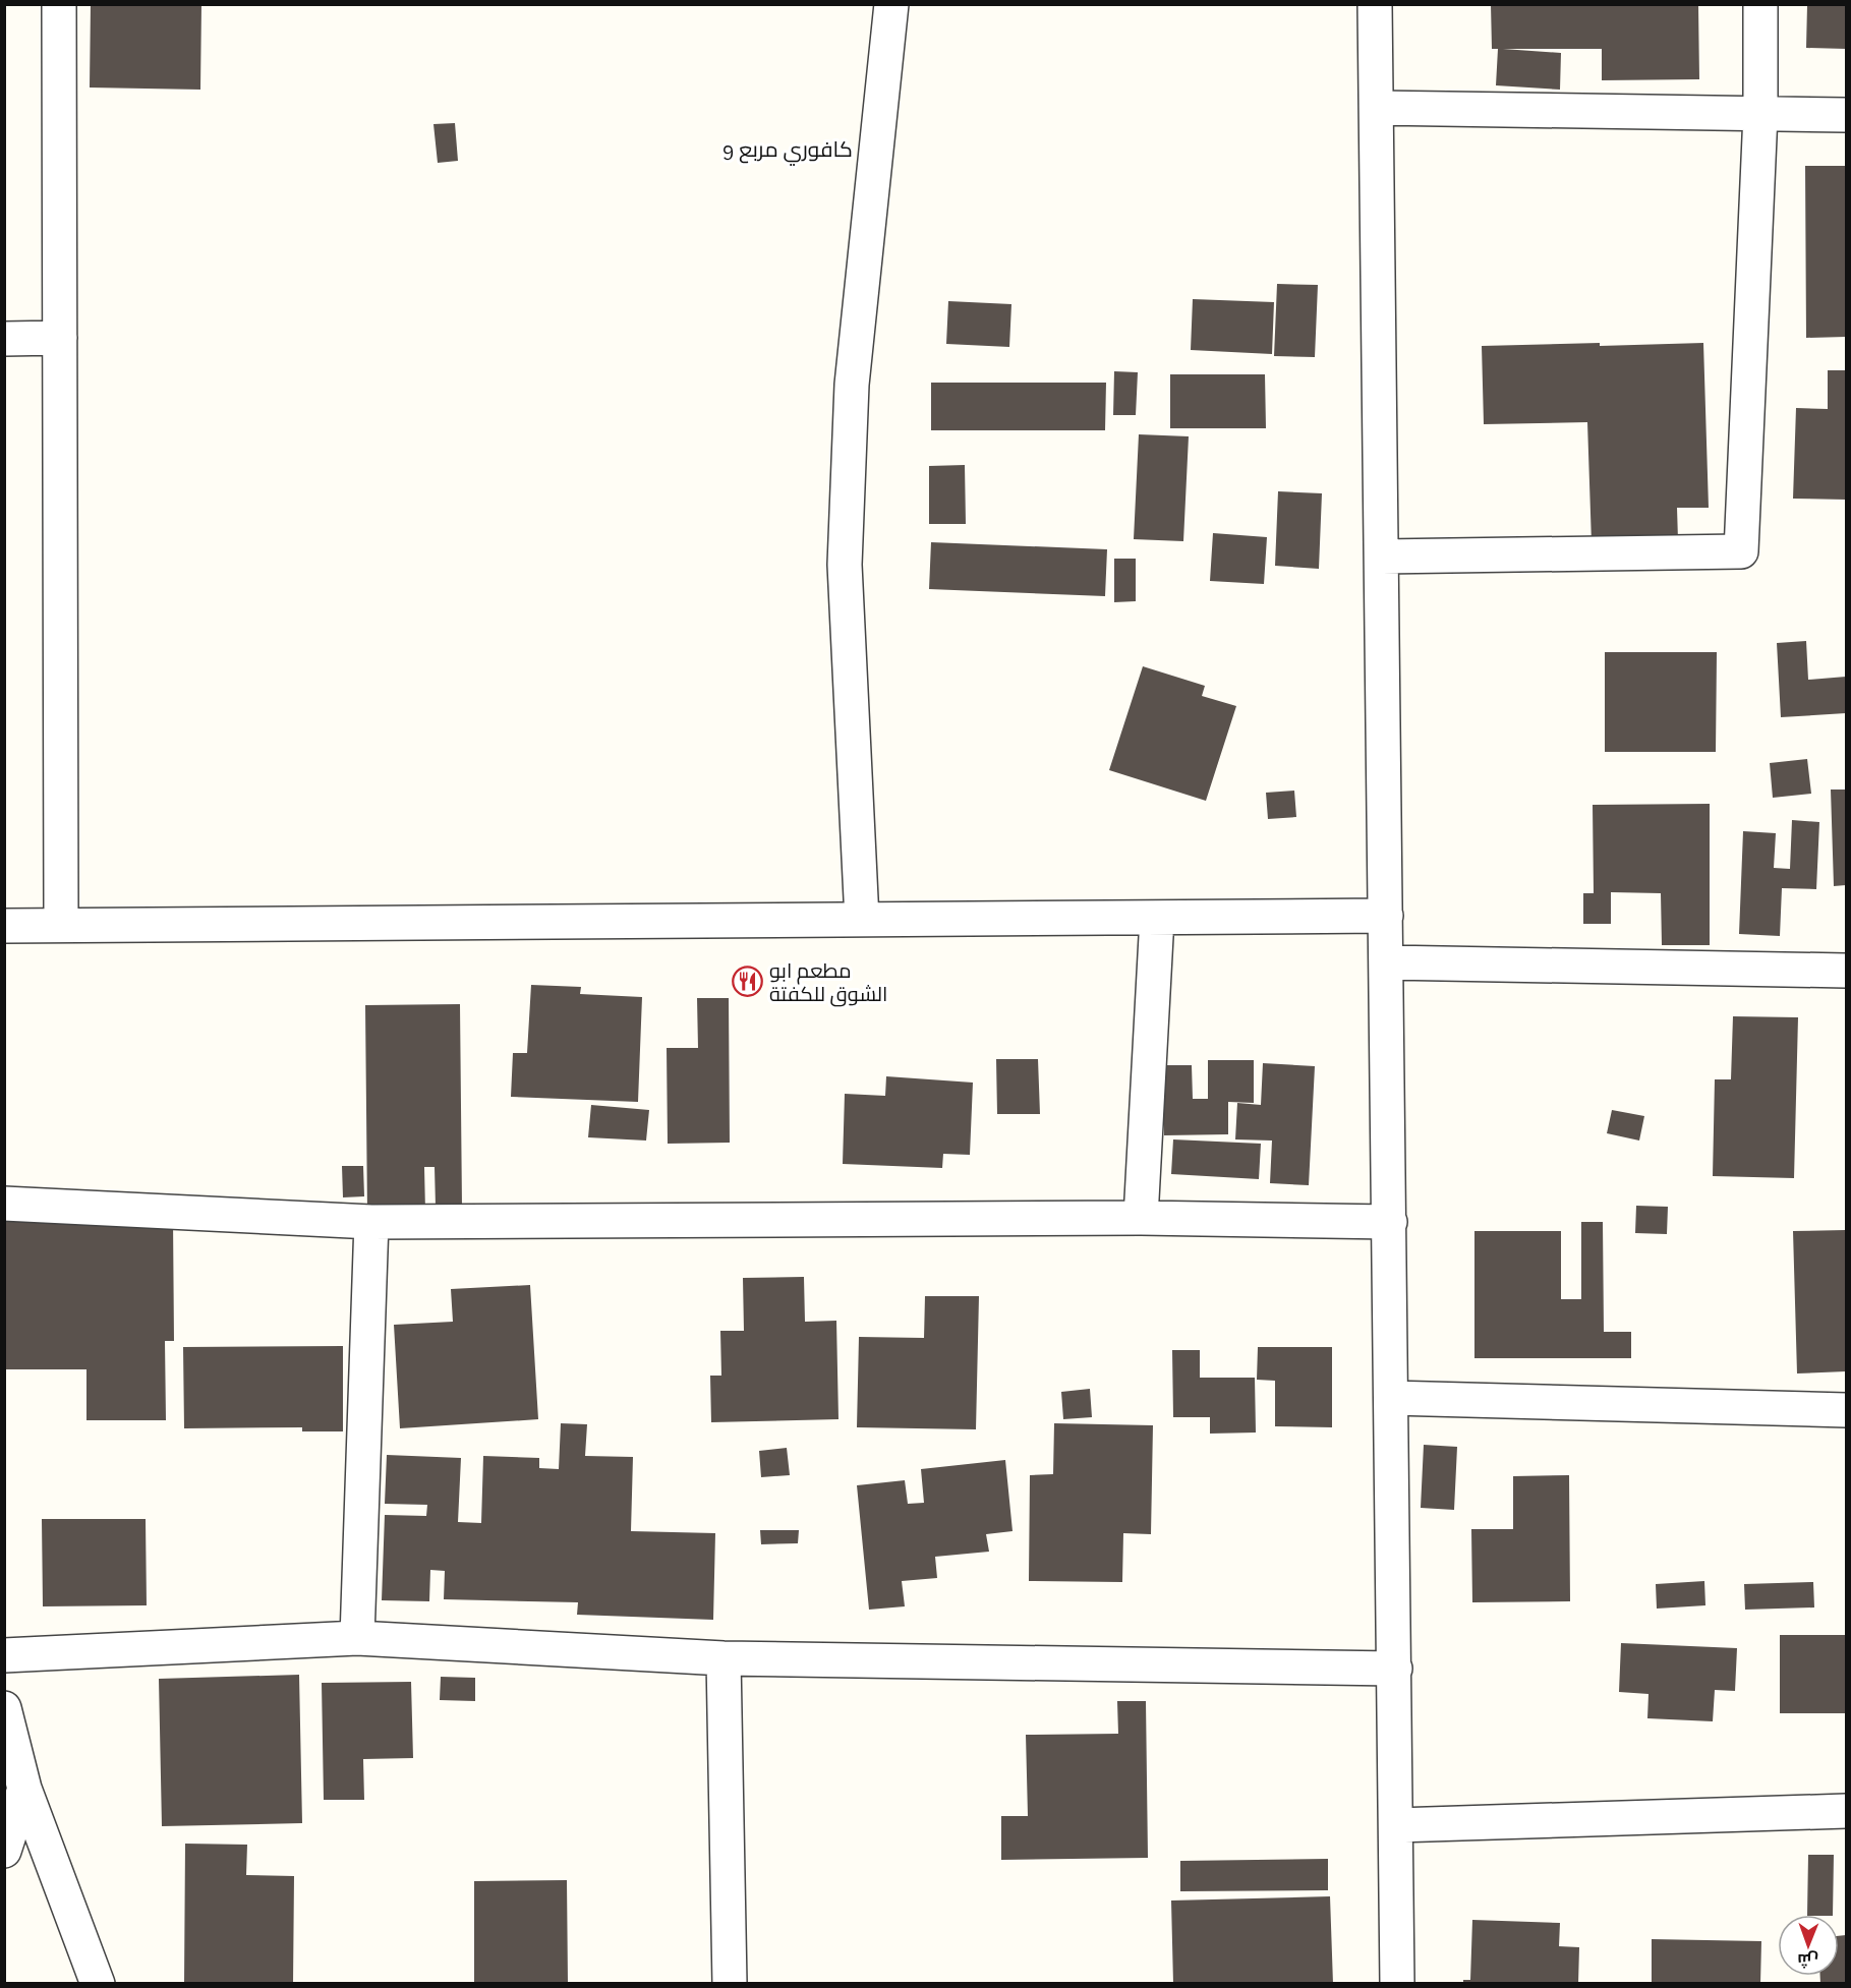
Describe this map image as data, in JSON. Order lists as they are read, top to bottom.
{
  "districts": ["كافوري مربع 9"],
  "places": {
    "restaurant": ["مطعم ابو الشوق للكفتة"]
  },
  "north": "bottom"
}
